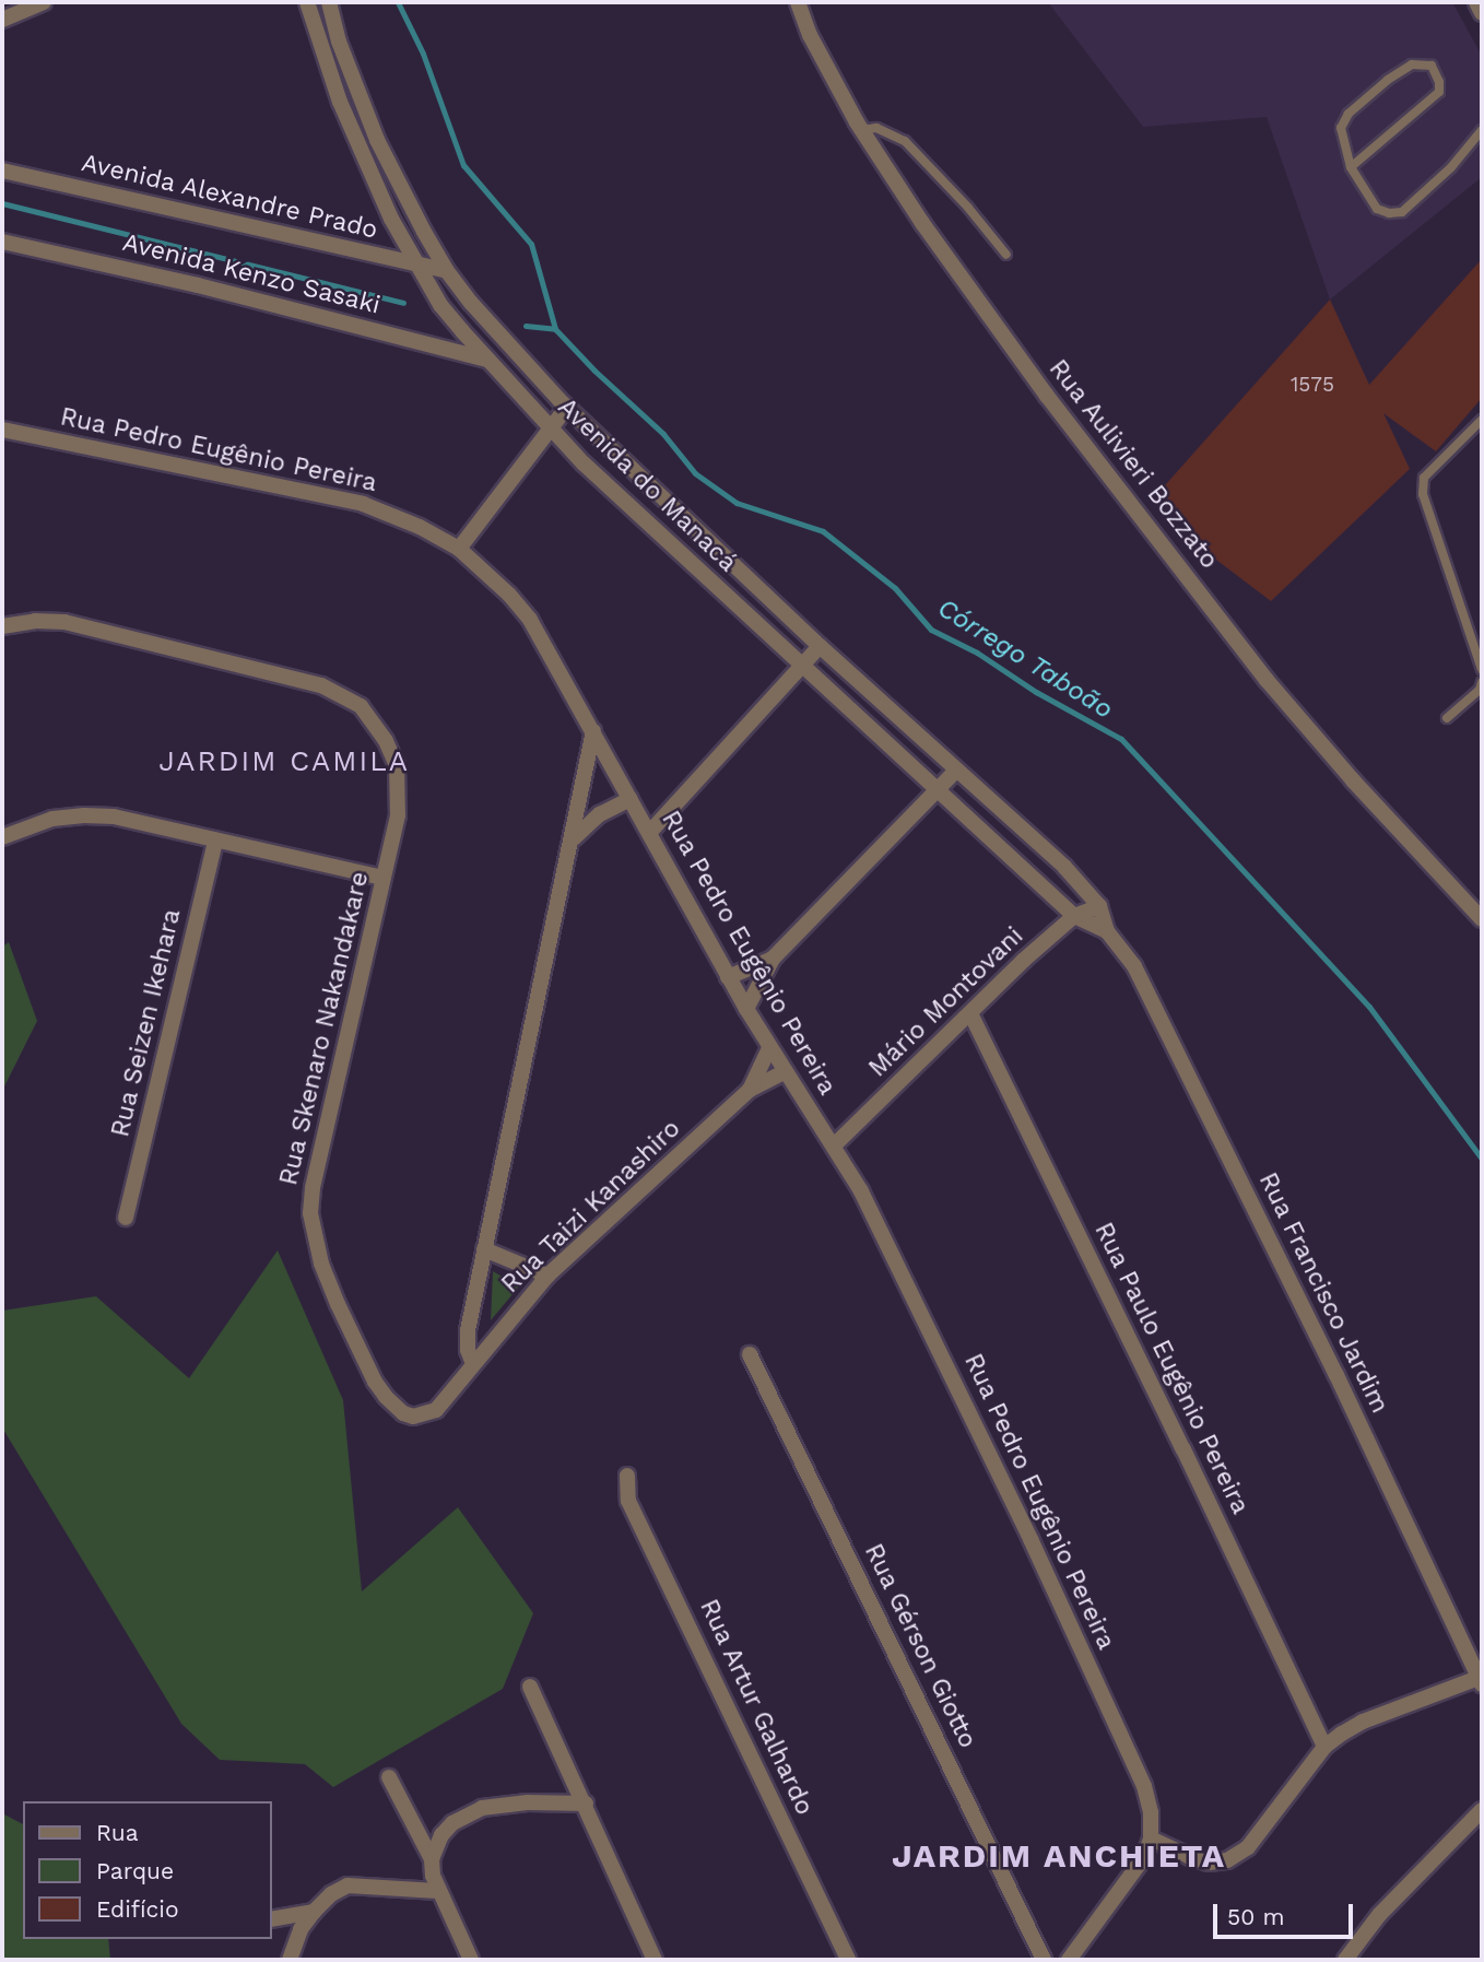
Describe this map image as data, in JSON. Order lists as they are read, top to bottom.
{
  "streets": {
    "street": [
      "Avenida Alexandre Prado",
      "Avenida Kenzo Sasaki",
      "Rua Pedro Eugênio Pereira",
      "Rua Aulivieri Bozzato",
      "Avenida do Manacá",
      "Mário Montovani",
      "Rua Seizen Ikehara",
      "Rua Skenaro Nakandakare",
      "Rua Taizi Kanashiro",
      "Rua Francisco Jardim",
      "Rua Paulo Eugênio Pereira",
      "Rua Gérson Giotto",
      "Rua Artur Galhardo"
    ]
  },
  "crossings": [
    ["Avenida Alexandre Prado", "Avenida do Manacá"],
    ["Avenida Kenzo Sasaki", "Avenida do Manacá"],
    ["Rua Pedro Eugênio Pereira", "Mário Montovani"],
    ["Rua Pedro Eugênio Pereira", "Rua Taizi Kanashiro"],
    ["Avenida do Manacá", "Mário Montovani"],
    ["Avenida do Manacá", "Rua Francisco Jardim"],
    ["Mário Montovani", "Rua Francisco Jardim"],
    ["Mário Montovani", "Rua Paulo Eugênio Pereira"],
    ["Rua Skenaro Nakandakare", "Rua Taizi Kanashiro"]
  ],
  "districts": ["JARDIM CAMILA", "JARDIM ANCHIETA"],
  "water": ["Córrego Taboão"],
  "house_numbers": ["1575"],
  "legend": ["Rua", "Parque", "Edifício"],
  "scale_bar": "50 m"
}
